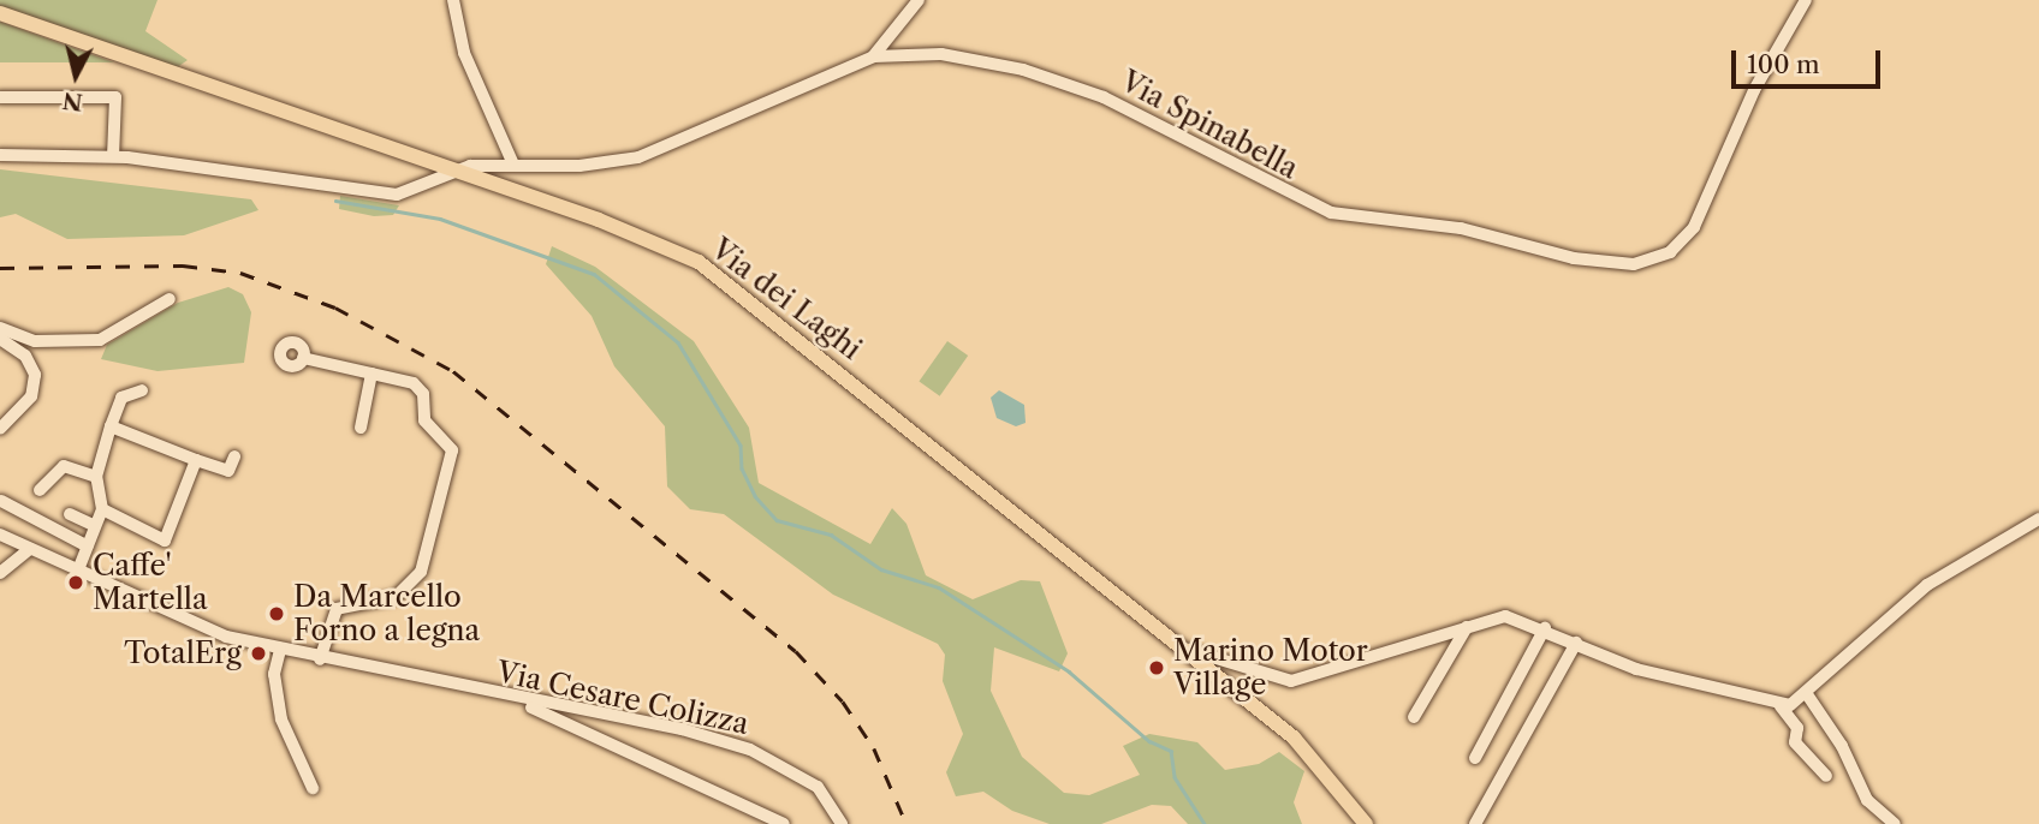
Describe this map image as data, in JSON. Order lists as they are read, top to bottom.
{
  "streets": {
    "main road": ["Via dei Laghi"],
    "street": ["Via Spinabella", "Via Cesare Colizza"]
  },
  "crossings": [
    ["Via Spinabella", "Via dei Laghi"]
  ],
  "places": [
    "Caffe' Martella",
    "Da Marcello Forno a legna",
    "TotalErg",
    "Marino Motor Village"
  ],
  "scale_bar": "100 m",
  "north": "bottom"
}
